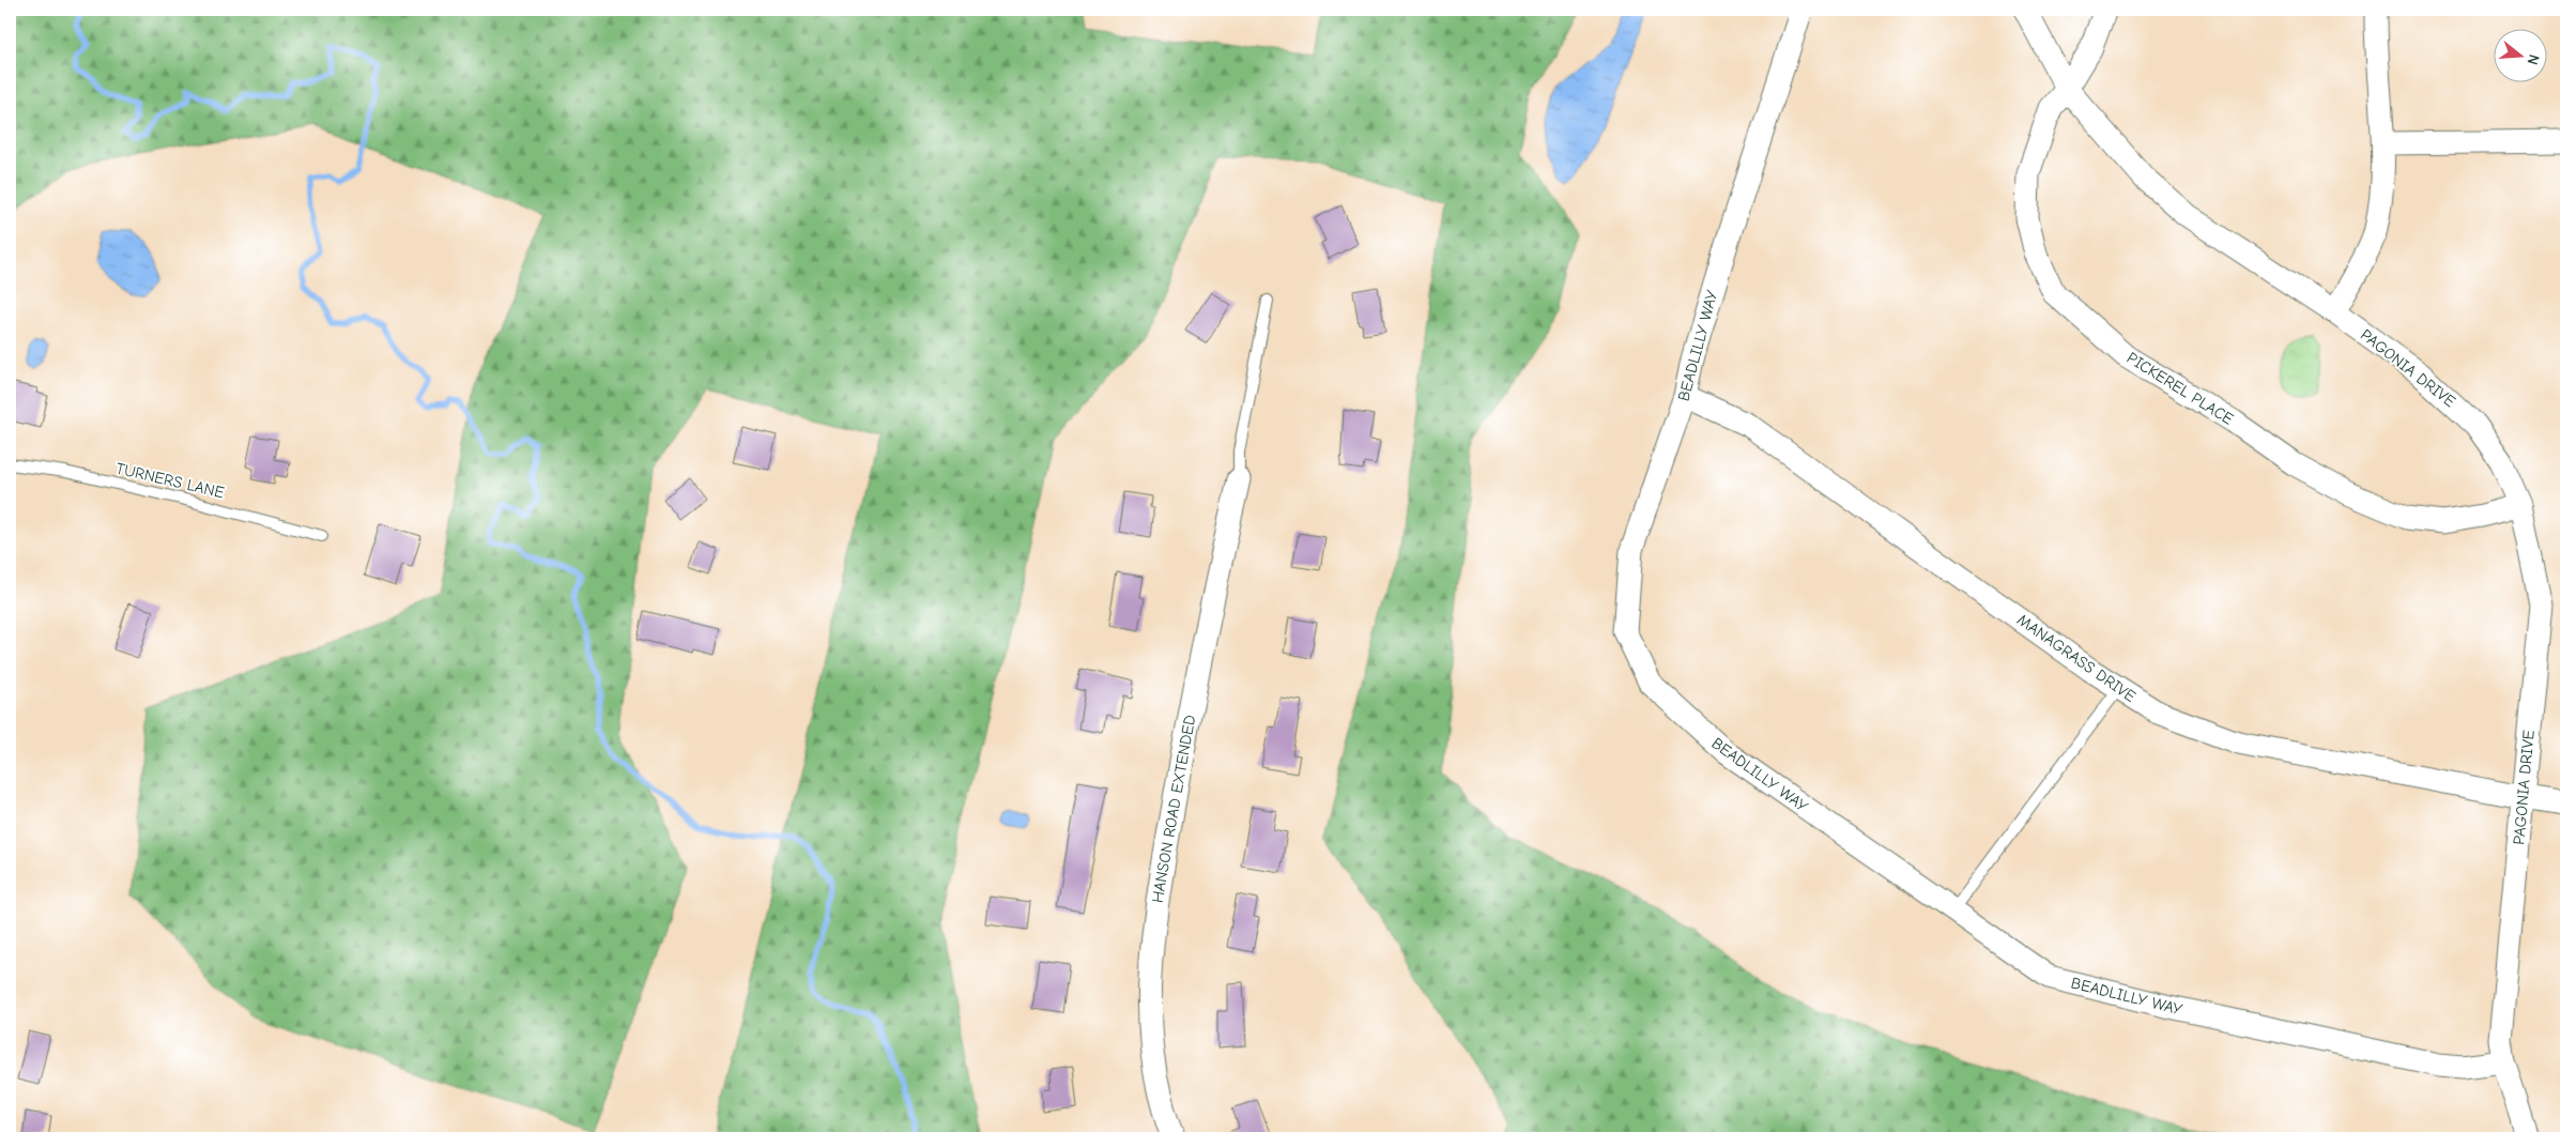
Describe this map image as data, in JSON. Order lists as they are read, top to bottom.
{
  "streets": {
    "street": [
      "BEADLILLY WAY",
      "PAGONIA DRIVE",
      "PICKEREL PLACE",
      "MANAGRASS DRIVE",
      "HANSON ROAD EXTENDED"
    ],
    "lane": ["TURNERS LANE"]
  },
  "crossings": [
    ["BEADLILLY WAY", "PAGONIA DRIVE"],
    ["BEADLILLY WAY", "MANAGRASS DRIVE"],
    ["PAGONIA DRIVE", "PICKEREL PLACE"],
    ["PAGONIA DRIVE", "MANAGRASS DRIVE"]
  ],
  "north": "right"
}
